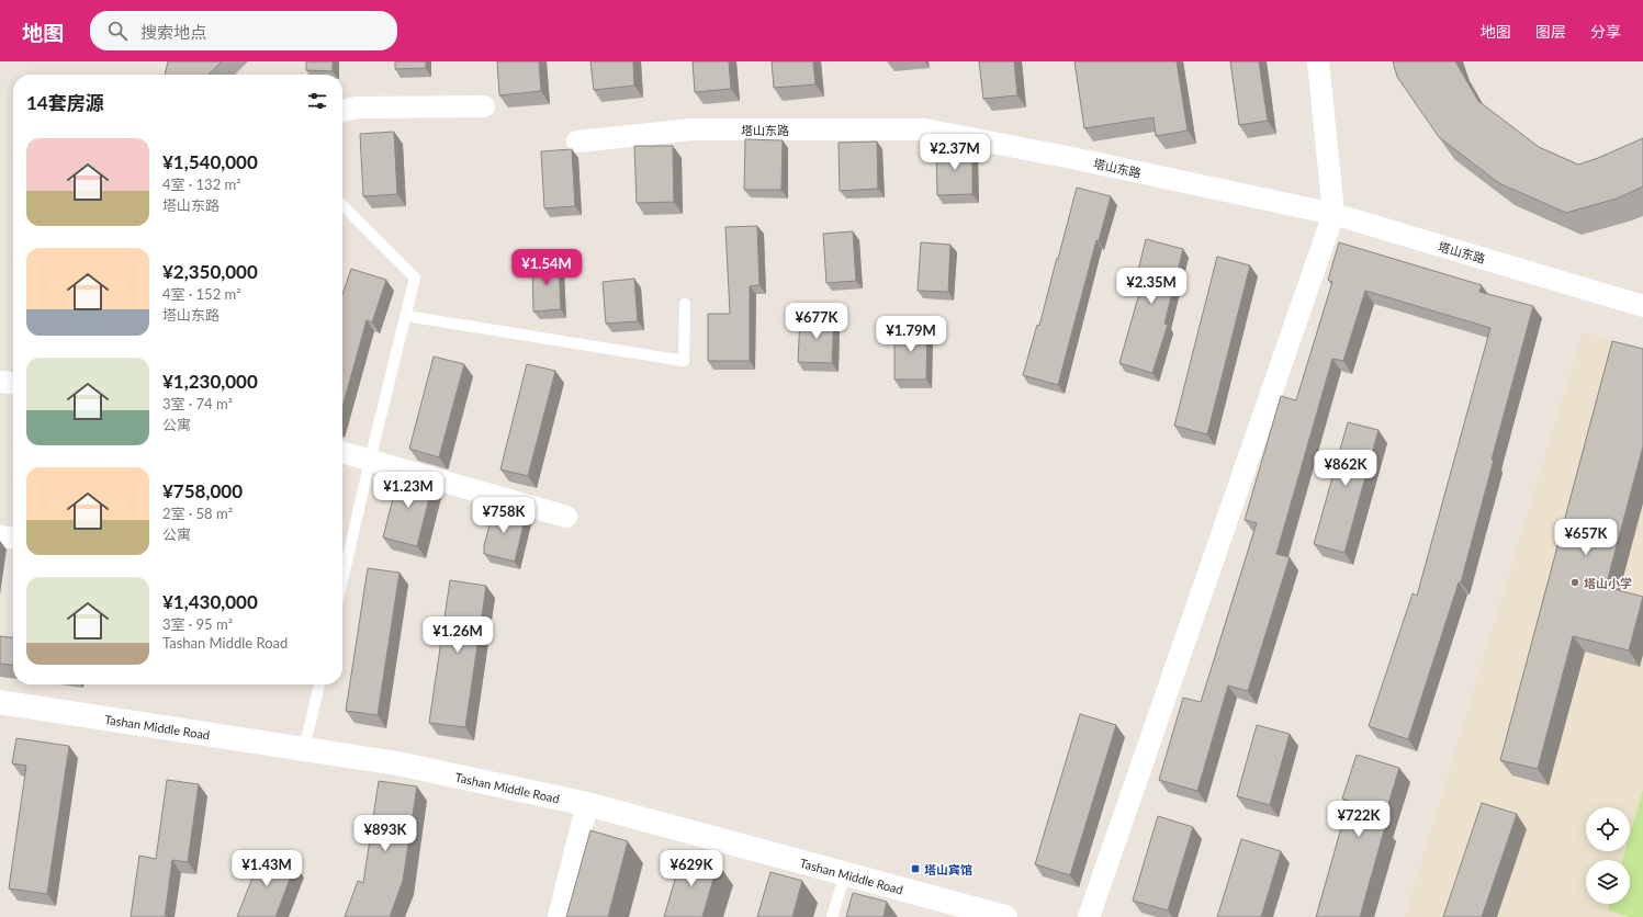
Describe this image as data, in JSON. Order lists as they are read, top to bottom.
{
  "streets": {
    "street": ["塔山东路", "Tashan Middle Road"]
  },
  "places": {
    "other": ["塔山小学"],
    "transit": ["塔山宾馆"]
  },
  "page": {
    "header": "地图",
    "search": "搜索地点",
    "nav": ["地图", "图层", "分享"],
    "heading": "14套房源",
    "list": [
      {
        "name": "¥1,540,000",
        "note": "4室 · 132 m² · 塔山东路"
      },
      {
        "name": "¥2,350,000",
        "note": "4室 · 152 m² · 塔山东路"
      },
      {
        "name": "¥1,230,000",
        "note": "3室 · 74 m² · 公寓"
      },
      {
        "name": "¥758,000",
        "note": "2室 · 58 m² · 公寓"
      },
      {
        "name": "¥1,430,000",
        "note": "3室 · 95 m² · Tashan Middle Road"
      }
    ],
    "price": [
      "¥2.37M",
      "¥1.54M",
      "¥2.35M",
      "¥677K",
      "¥1.79M",
      "¥862K",
      "¥1.23M",
      "¥758K",
      "¥657K",
      "¥1.26M",
      "¥722K",
      "¥893K",
      "¥1.43M",
      "¥629K"
    ]
  }
}
